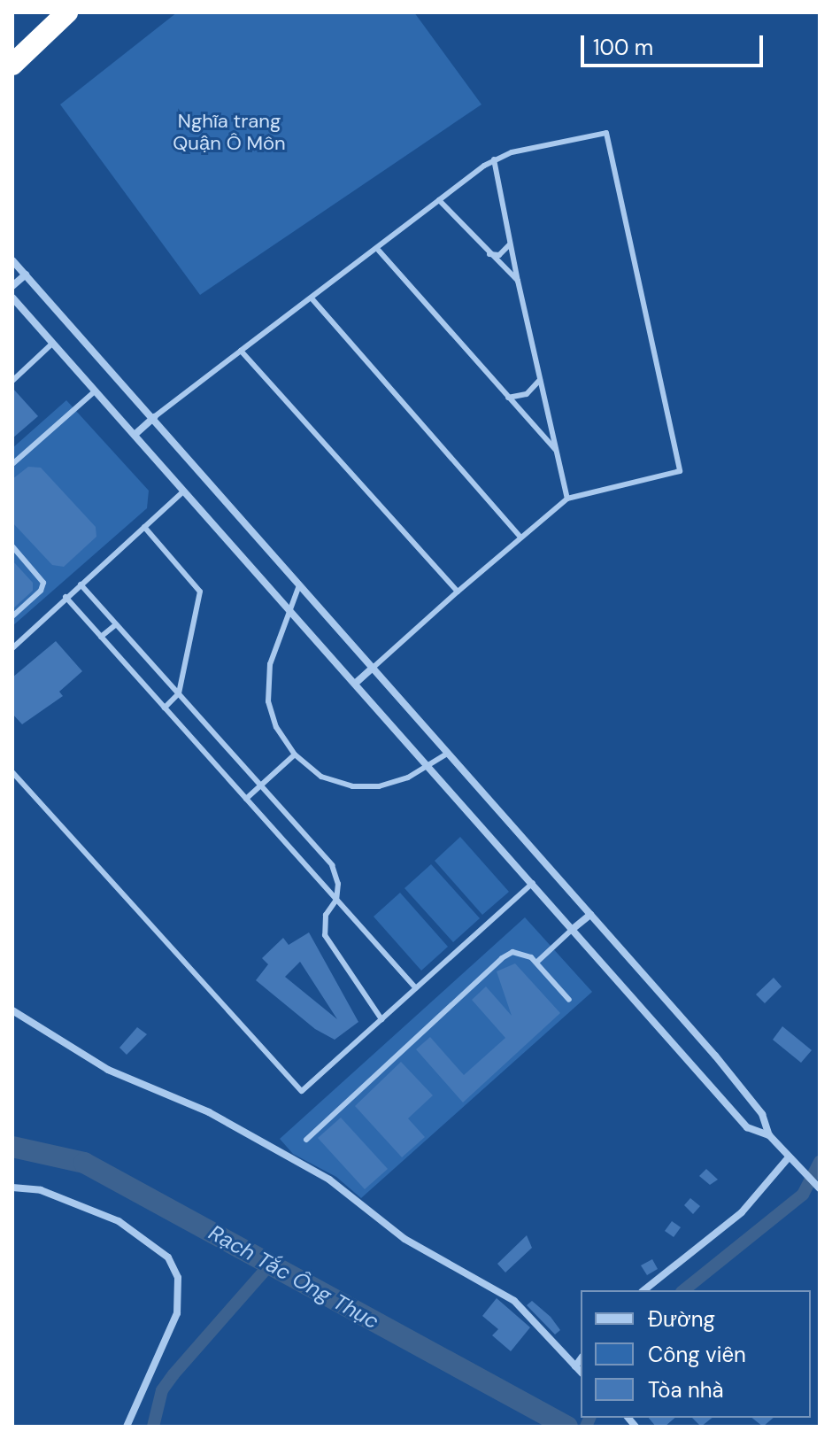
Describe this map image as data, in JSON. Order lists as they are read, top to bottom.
{
  "water": ["Rạch Tắc Ông Thục"],
  "parks": ["Nghĩa trang Quận Ô Môn"],
  "legend": ["Đường", "Công viên", "Tòa nhà"],
  "scale_bar": "100 m"
}
